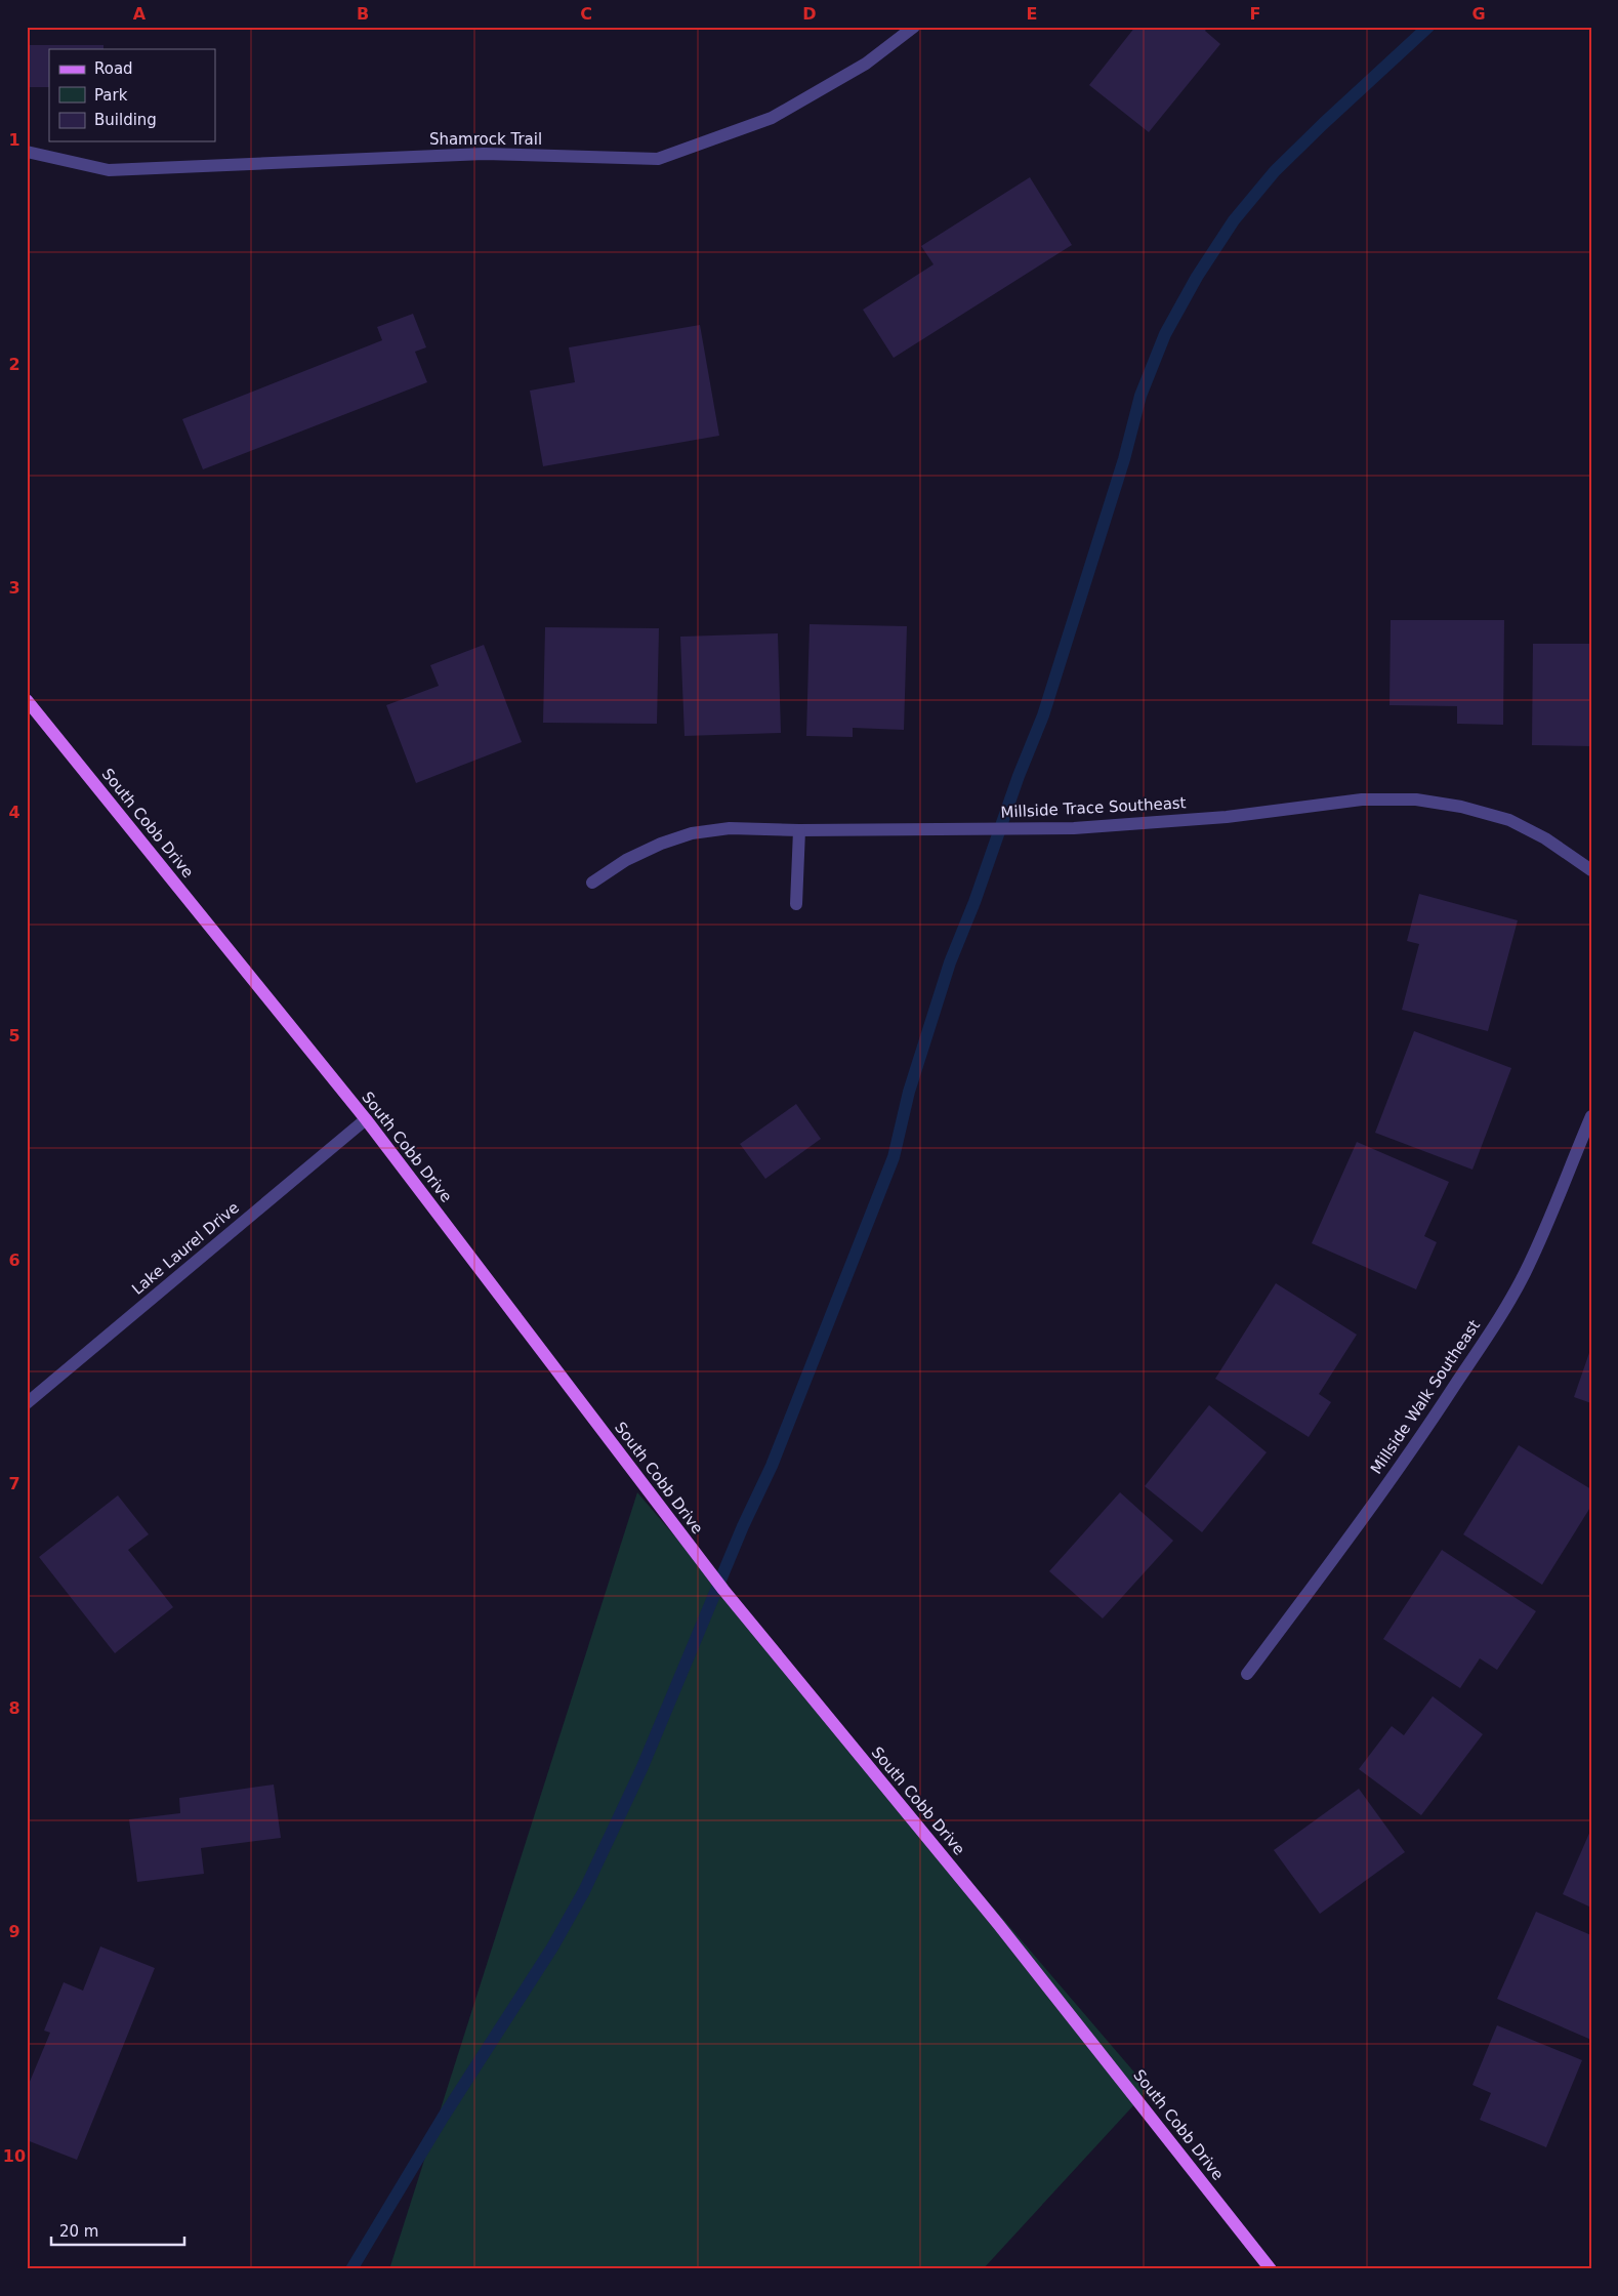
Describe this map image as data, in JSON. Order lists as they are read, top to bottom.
{
  "streets": {
    "main road": ["South Cobb Drive"],
    "street": [
      "Shamrock Trail",
      "Millside Trace Southeast",
      "Lake Laurel Drive",
      "Millside Walk Southeast"
    ]
  },
  "crossings": [
    ["South Cobb Drive", "Lake Laurel Drive"]
  ],
  "legend": ["Road", "Park", "Building"],
  "scale_bar": "20 m",
  "grid": {
    "columns": [
      "A",
      "B",
      "C",
      "D",
      "E",
      "F",
      "G"
    ],
    "rows": [
      "1",
      "2",
      "3",
      "4",
      "5",
      "6",
      "7",
      "8",
      "9",
      "10"
    ]
  }
}
